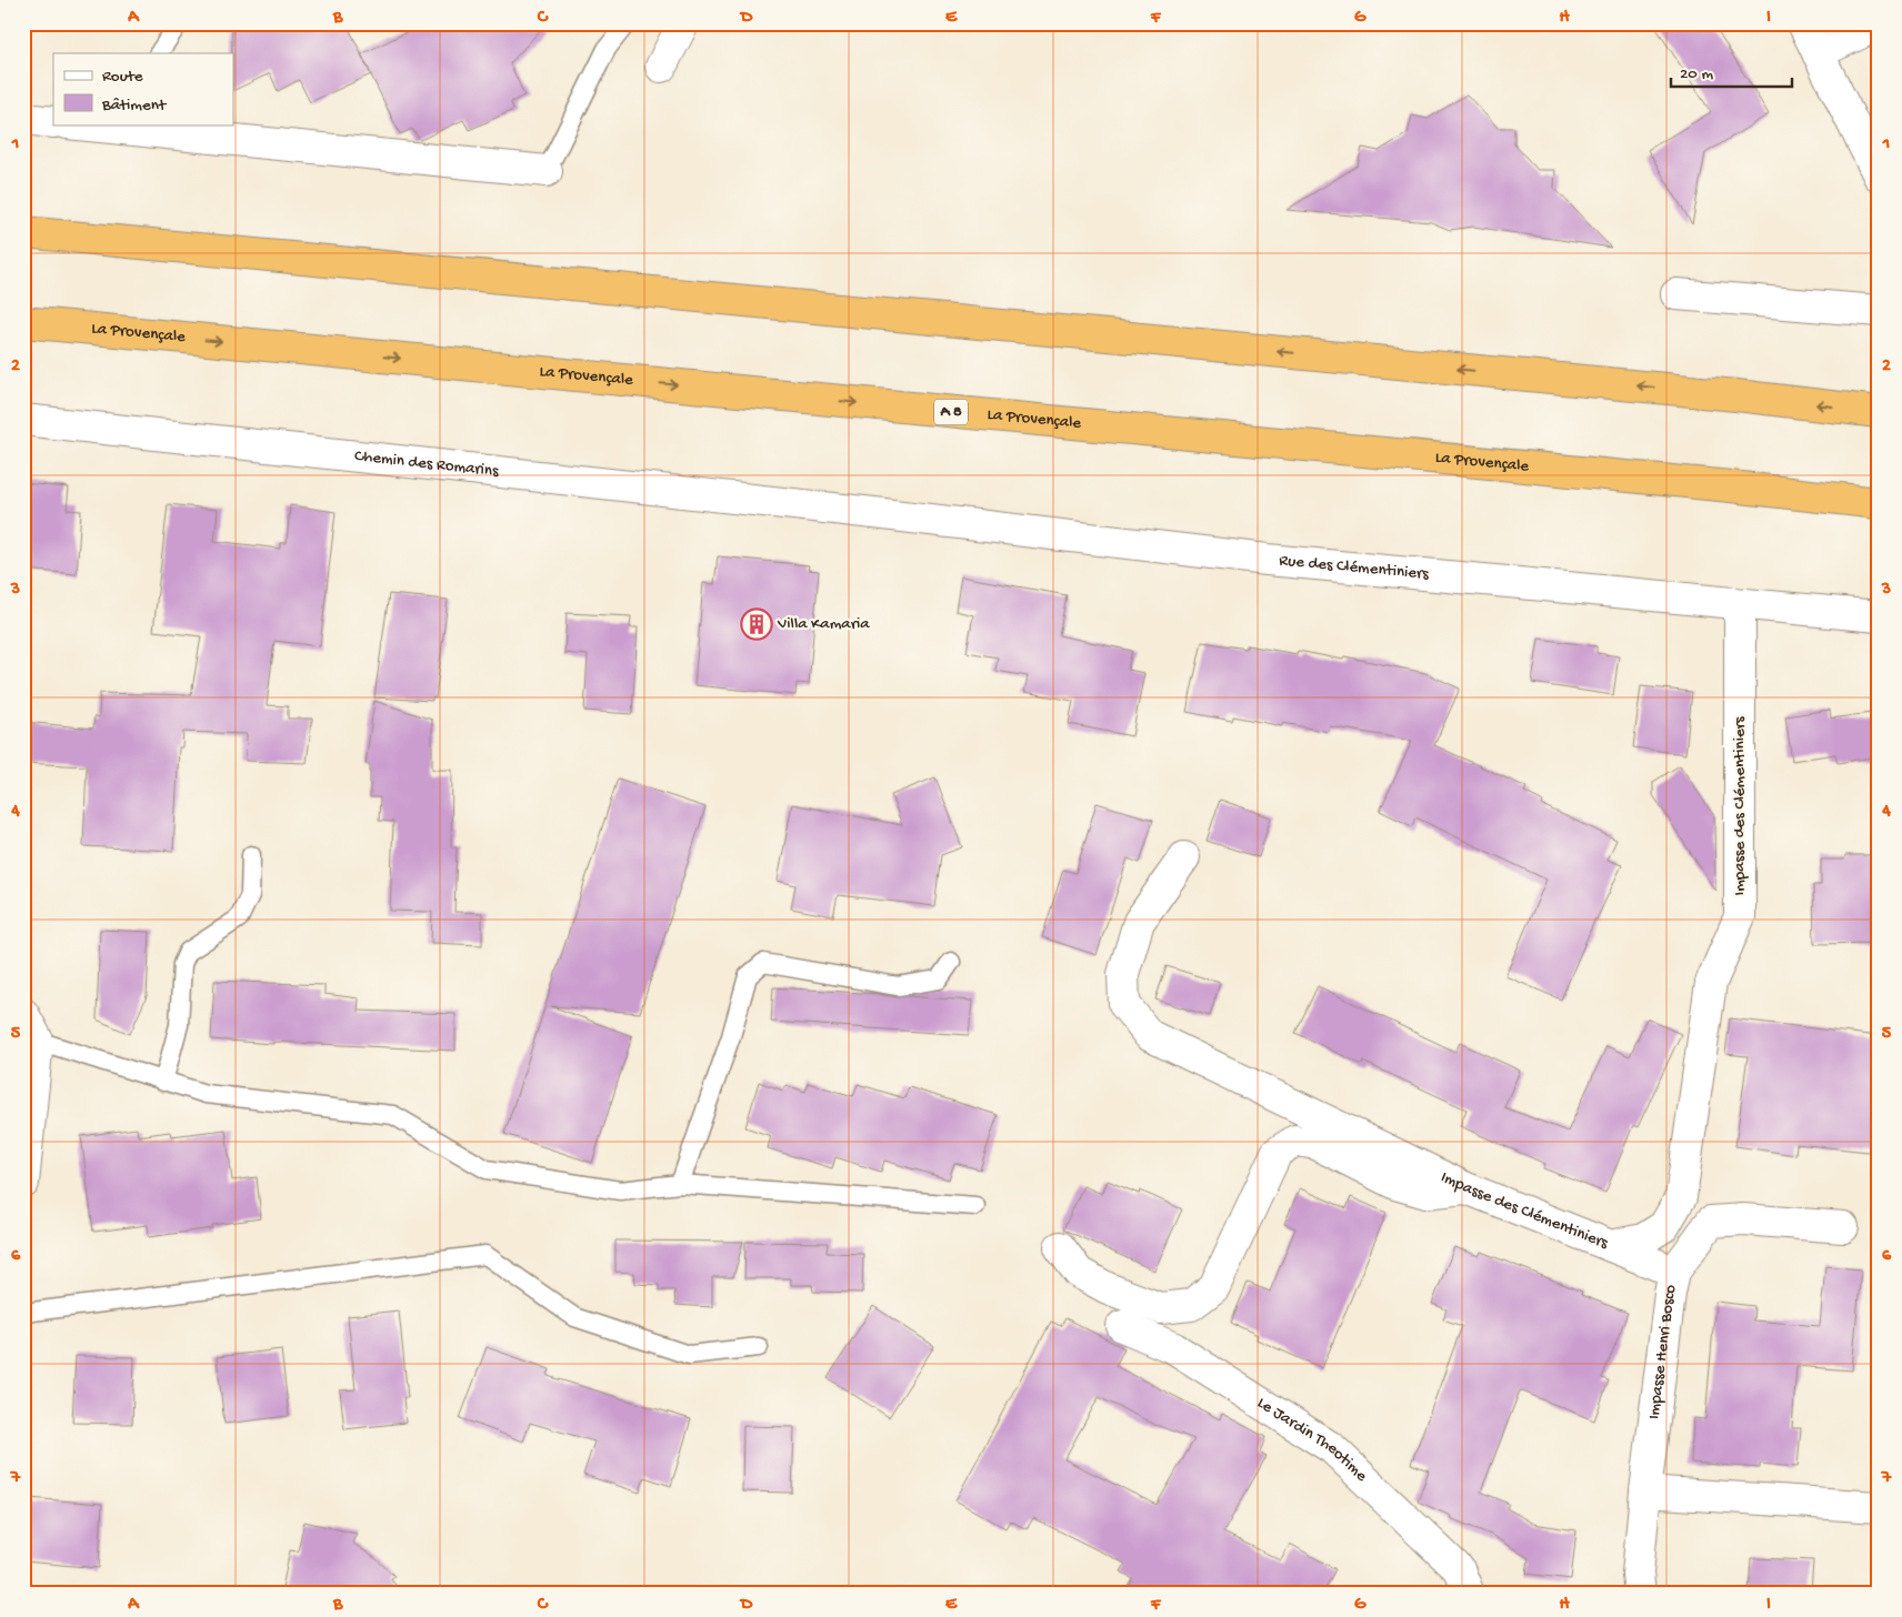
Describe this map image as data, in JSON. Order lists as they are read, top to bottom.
{
  "streets": {
    "highway": ["La Provençale", "A 8"],
    "street": [
      "Chemin des Romarins",
      "Rue des Clémentiniers",
      "Impasse des Clémentiniers",
      "Impasse Henri Bosco",
      "Le Jardin Theotime"
    ]
  },
  "crossings": [
    ["Chemin des Romarins", "Rue des Clémentiniers"],
    ["Rue des Clémentiniers", "Impasse des Clémentiniers"]
  ],
  "places": {
    "building": ["Villa Kamaria"]
  },
  "legend": ["Route", "Bâtiment"],
  "scale_bar": "20 m",
  "grid": {
    "columns": [
      "A",
      "B",
      "C",
      "D",
      "E",
      "F",
      "G",
      "H",
      "I"
    ],
    "rows": [
      "1",
      "2",
      "3",
      "4",
      "5",
      "6",
      "7"
    ]
  }
}
